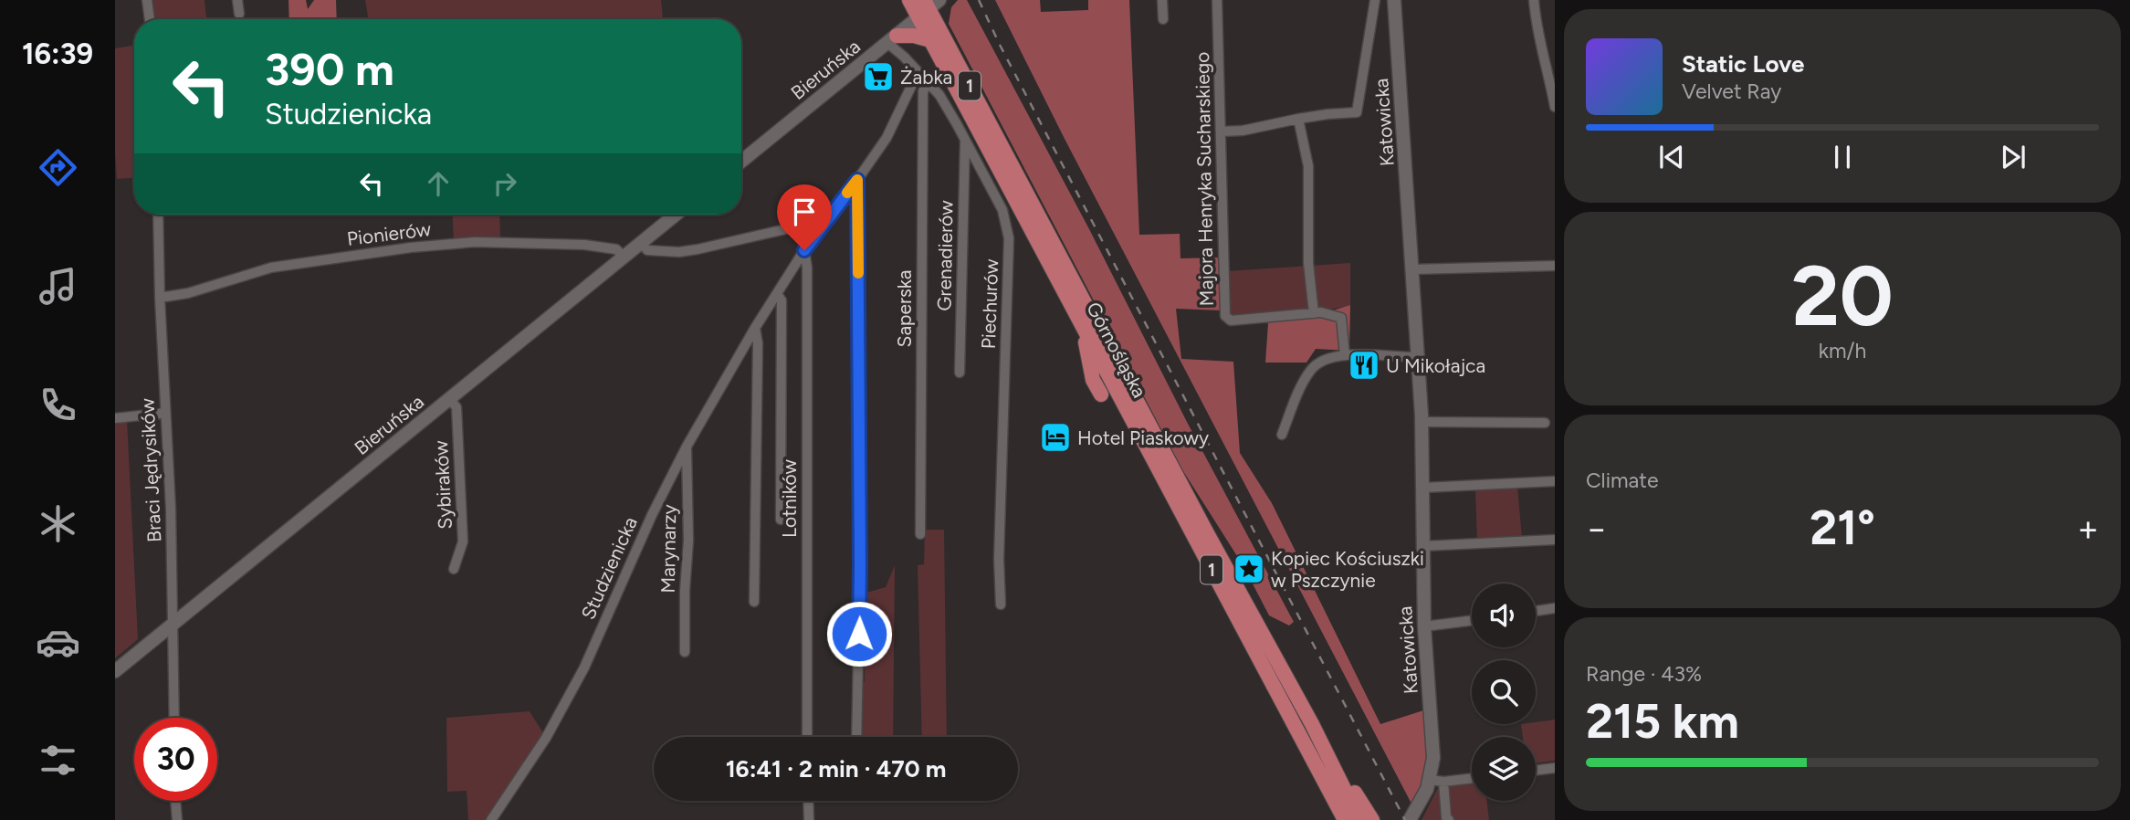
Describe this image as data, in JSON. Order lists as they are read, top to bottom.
{
  "streets": {
    "main road": [
      "Bieruńska",
      "1",
      "Katowicka",
      "Górnośląska"
    ],
    "street": [
      "Majora Henryka Sucharskiego",
      "Pionierów",
      "Grenadierów",
      "Piechurów",
      "Saperska",
      "Braci Jędrysików",
      "Sybiraków",
      "Lotników",
      "Marynarzy",
      "Studzienicka"
    ]
  },
  "crossings": [
    ["Bieruńska", "Pionierów"],
    ["Bieruńska", "Piechurów"],
    ["Bieruńska", "Górnośląska"],
    ["Bieruńska", "Braci Jędrysików"],
    ["Bieruńska", "Sybiraków"],
    ["Pionierów", "Braci Jędrysików"],
    ["Grenadierów", "Piechurów"],
    ["Piechurów", "Saperska"],
    ["Piechurów", "Studzienicka"],
    ["Lotników", "Studzienicka"],
    ["Marynarzy", "Studzienicka"]
  ],
  "places": {
    "supermarket": ["Żabka"],
    "restaurant": ["U Mikołajca"],
    "hotel": ["Hotel Piaskowy"],
    "place": ["Kopiec Kościuszki w Pszczynie"]
  },
  "page": {
    "tabs": "16:39",
    "turn": ["390 m", "Studzienicka"],
    "song": ["Static Love", "Velvet Ray"],
    "tile": [
      ["20", "km/h"],
      "Climate",
      ["Range · 43%", "215 km"]
    ],
    "heat": ["−", "21°", "+"],
    "limit": "30",
    "trip": "16:41 · 2 min · 470 m"
  }
}
